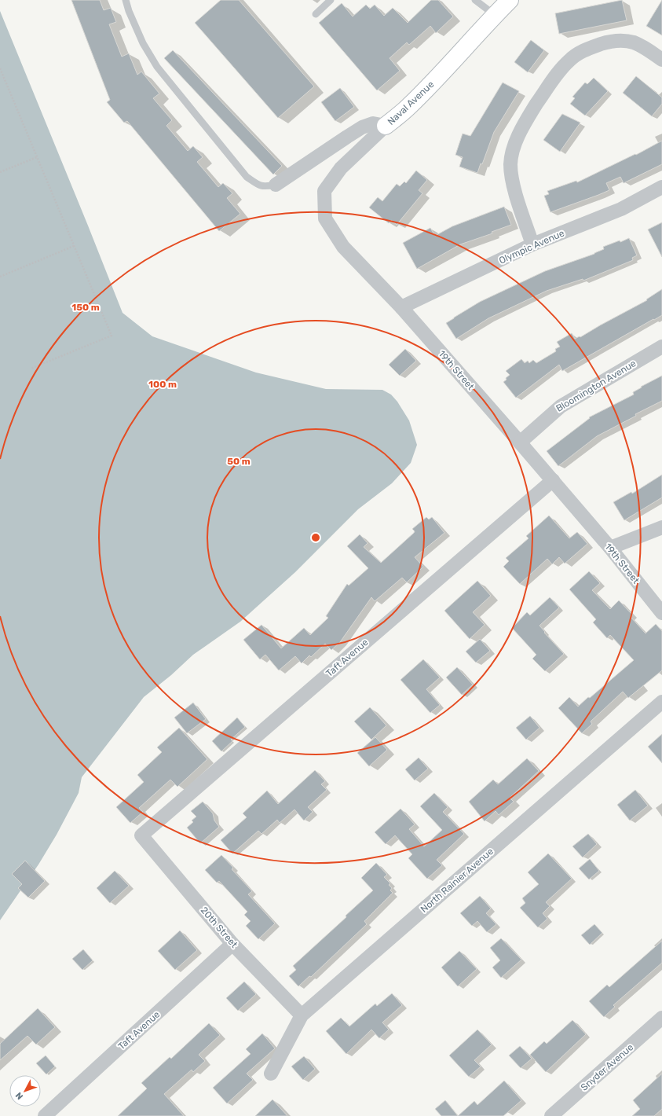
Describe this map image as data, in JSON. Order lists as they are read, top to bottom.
{
  "streets": {
    "street": [
      "Naval Avenue",
      "Olympic Avenue",
      "19th Street",
      "Bloomington Avenue",
      "Taft Avenue",
      "North Rainier Avenue",
      "20th Street",
      "Snyder Avenue"
    ]
  },
  "crossings": [
    ["Naval Avenue", "19th Street"],
    ["Olympic Avenue", "19th Street"],
    ["19th Street", "Bloomington Avenue"],
    ["19th Street", "Taft Avenue"],
    ["Taft Avenue", "20th Street"],
    ["North Rainier Avenue", "20th Street"]
  ],
  "north": "bottom left",
  "rings": ["150 m", "100 m", "50 m"]
}
